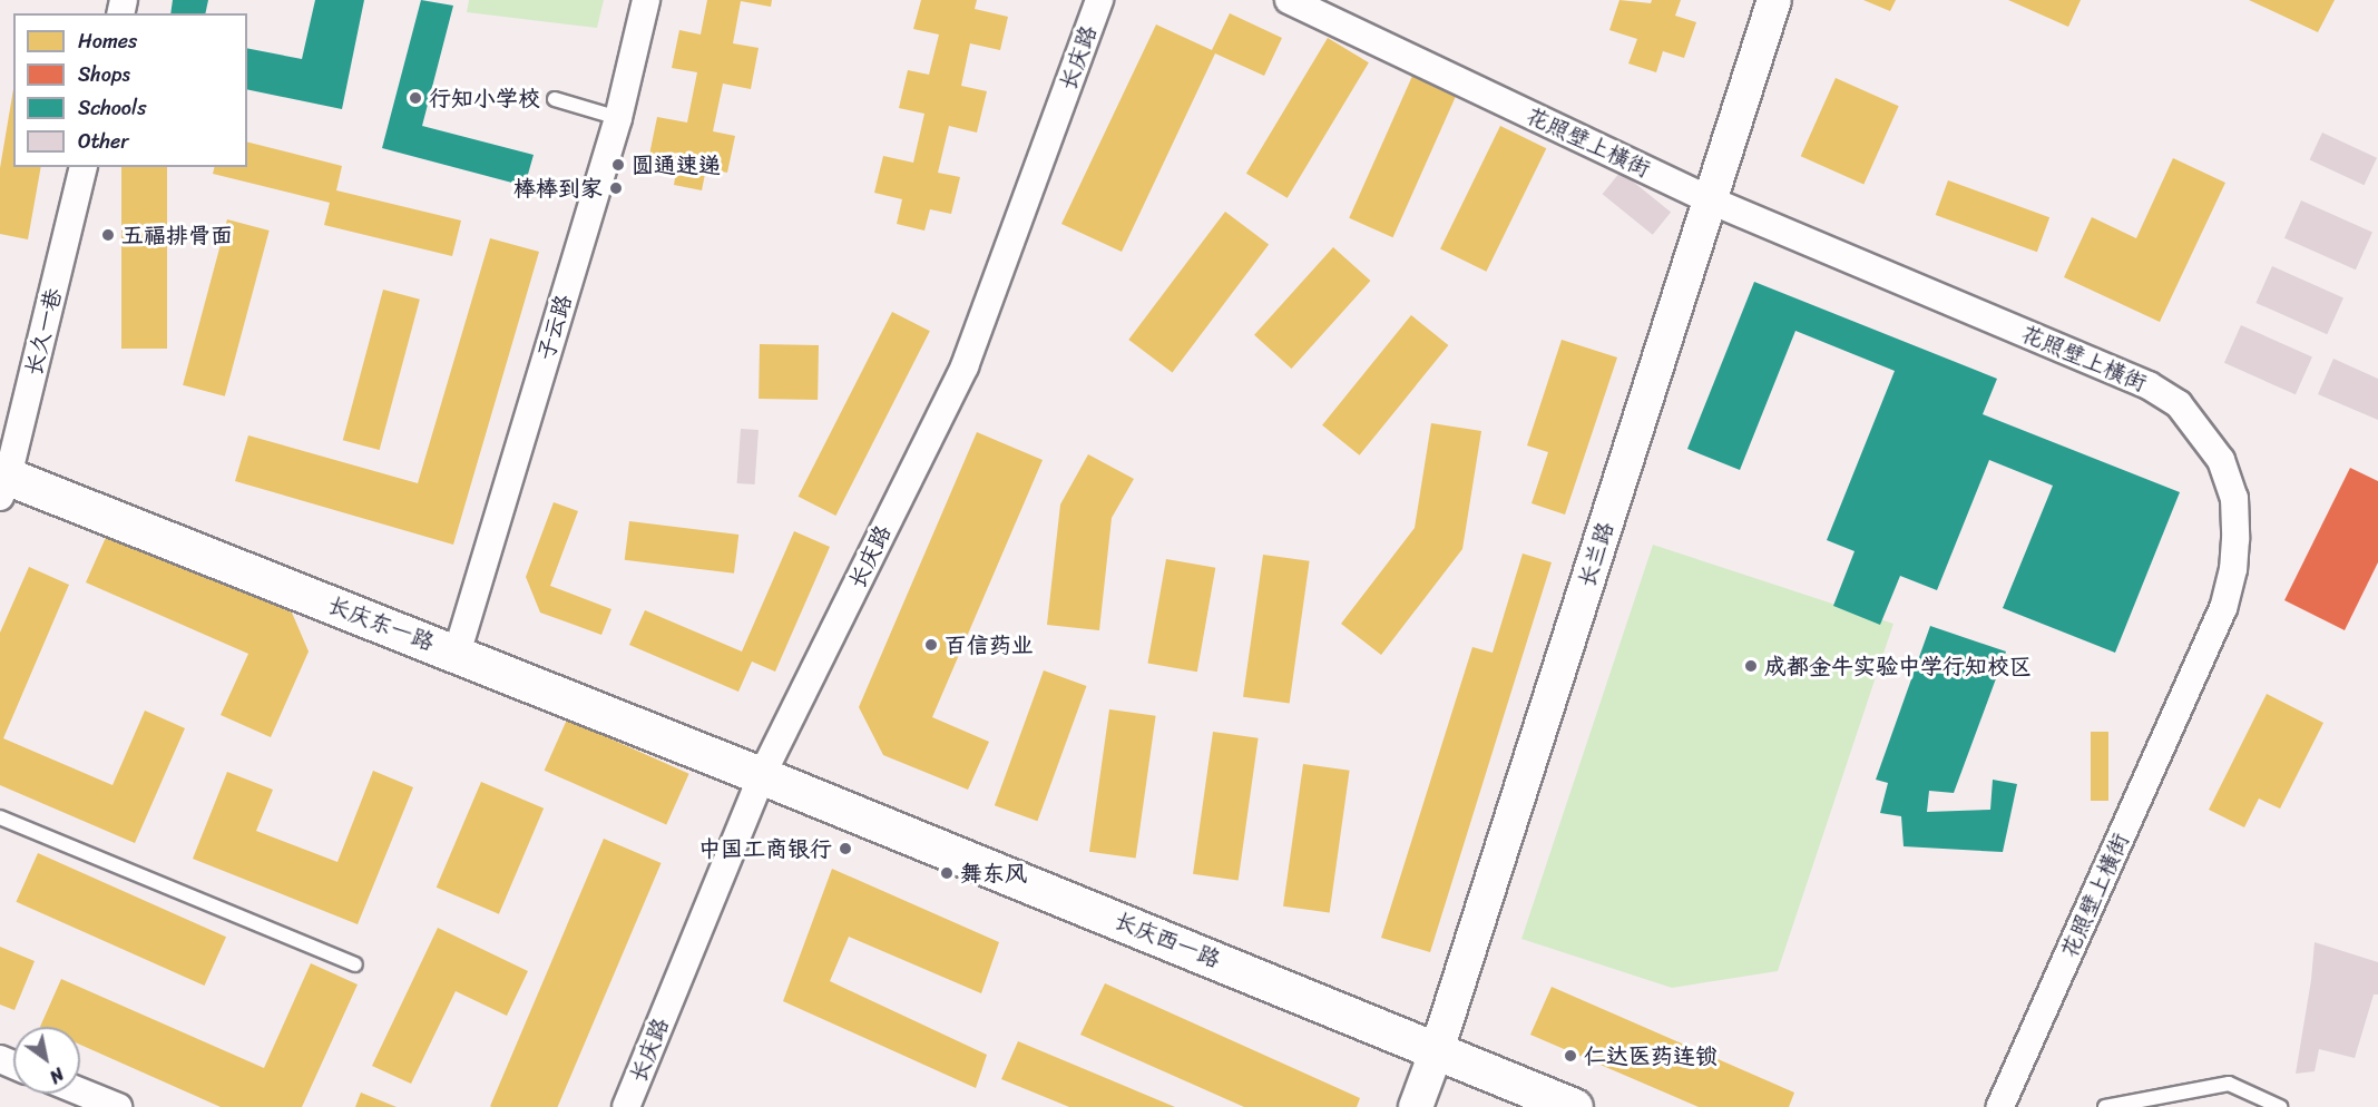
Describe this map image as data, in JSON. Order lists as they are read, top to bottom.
{
  "streets": {
    "main road": ["长庆东一路", "长庆西一路"],
    "street": [
      "长庆路",
      "花照壁上横街",
      "子云路",
      "长久一巷",
      "长兰路"
    ]
  },
  "crossings": [
    ["长庆路", "长庆东一路"],
    ["长庆路", "长庆西一路"],
    ["花照壁上横街", "长兰路"],
    ["子云路", "长庆东一路"],
    ["长久一巷", "长庆东一路"],
    ["长兰路", "长庆西一路"],
    ["长庆东一路", "长庆西一路"]
  ],
  "places": [
    "行知小学校",
    "圆通速递",
    "棒棒到家",
    "五福排骨面",
    "百信药业",
    "成都金牛实验中学行知校区",
    "中国工商银行",
    "舞东风",
    "仁达医药连锁"
  ],
  "legend": [
    "Homes",
    "Shops",
    "Schools",
    "Other"
  ],
  "north": "bottom right"
}
